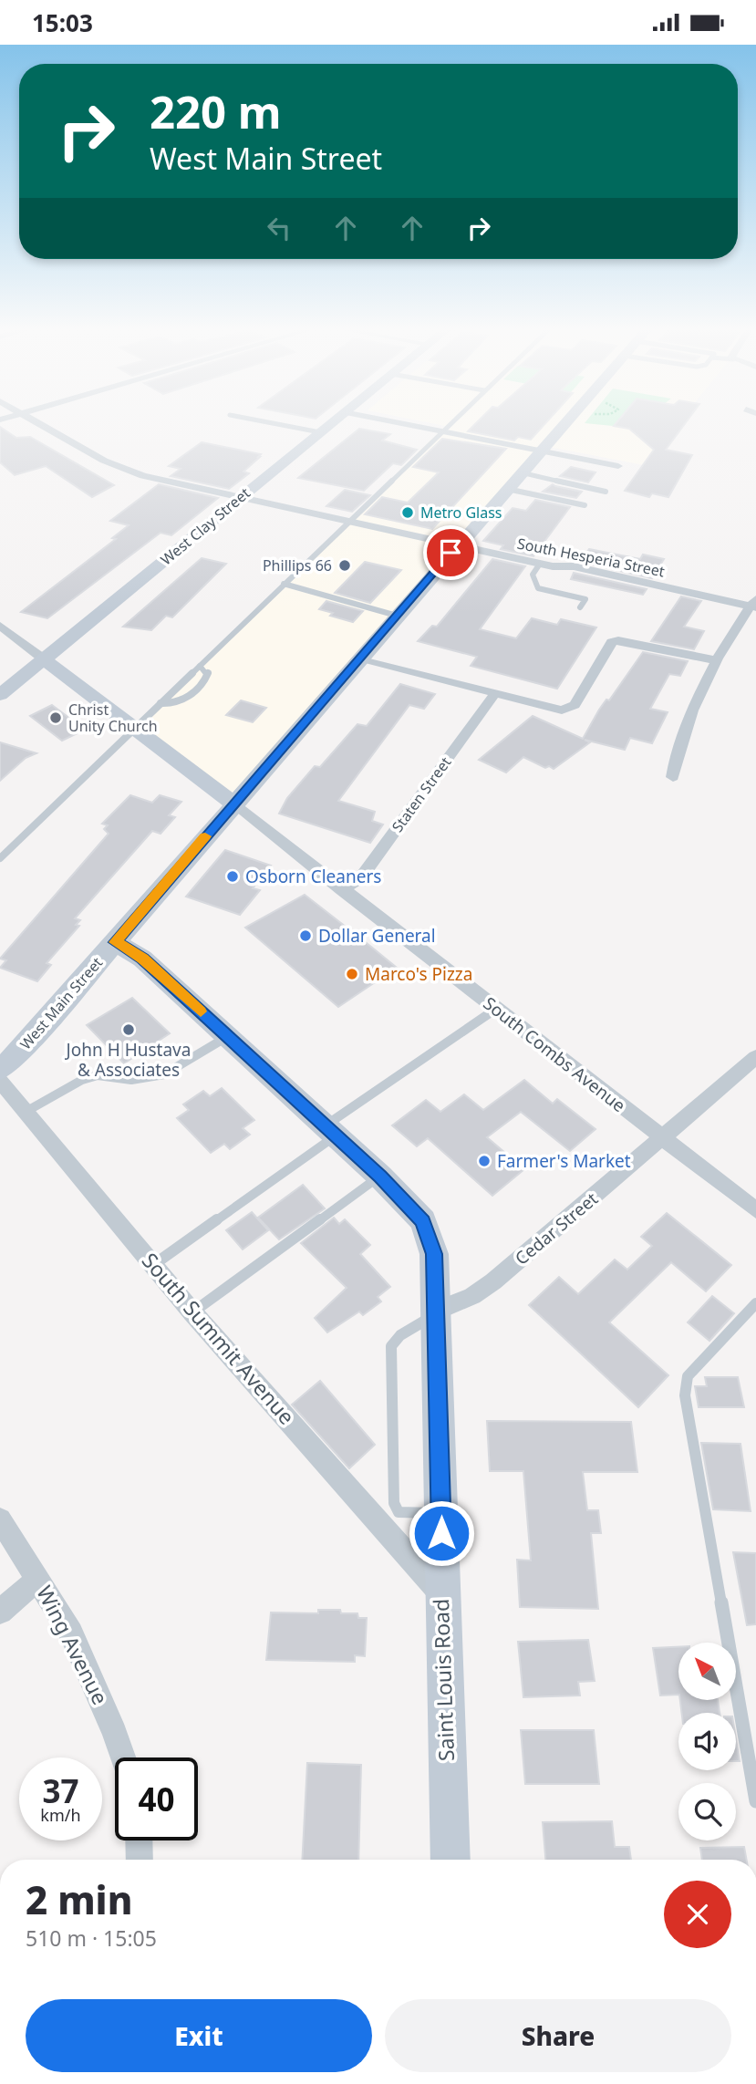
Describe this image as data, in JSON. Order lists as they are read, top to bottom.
{
  "streets": {
    "main road": ["West Clay Street", "West Main Street", "Saint Louis Road"],
    "street": [
      "South Hesperia Street",
      "Staten Street",
      "South Combs Avenue",
      "Cedar Street",
      "South Summit Avenue",
      "Wing Avenue"
    ]
  },
  "crossings": [
    ["West Clay Street", "South Hesperia Street"],
    ["South Hesperia Street", "West Main Street"],
    ["Staten Street", "South Combs Avenue"],
    ["West Main Street", "South Combs Avenue"],
    ["West Main Street", "Saint Louis Road"],
    ["South Combs Avenue", "Cedar Street"],
    ["Cedar Street", "Saint Louis Road"],
    ["South Summit Avenue", "Saint Louis Road"]
  ],
  "places": [
    "Metro Glass",
    "Phillips 66",
    "Christ Unity Church",
    "Osborn Cleaners",
    "Dollar General",
    "Marco's Pizza",
    "John H Hustava & Associates",
    "Farmer's Market"
  ],
  "north": "top left",
  "page": {
    "status": "15:03",
    "turn": ["220 m", "West Main Street"],
    "speed": "37 km/h",
    "limit": "40",
    "heading": ["2 min", "510 m · 15:05"],
    "buttons": ["Exit", "Share"]
  }
}
